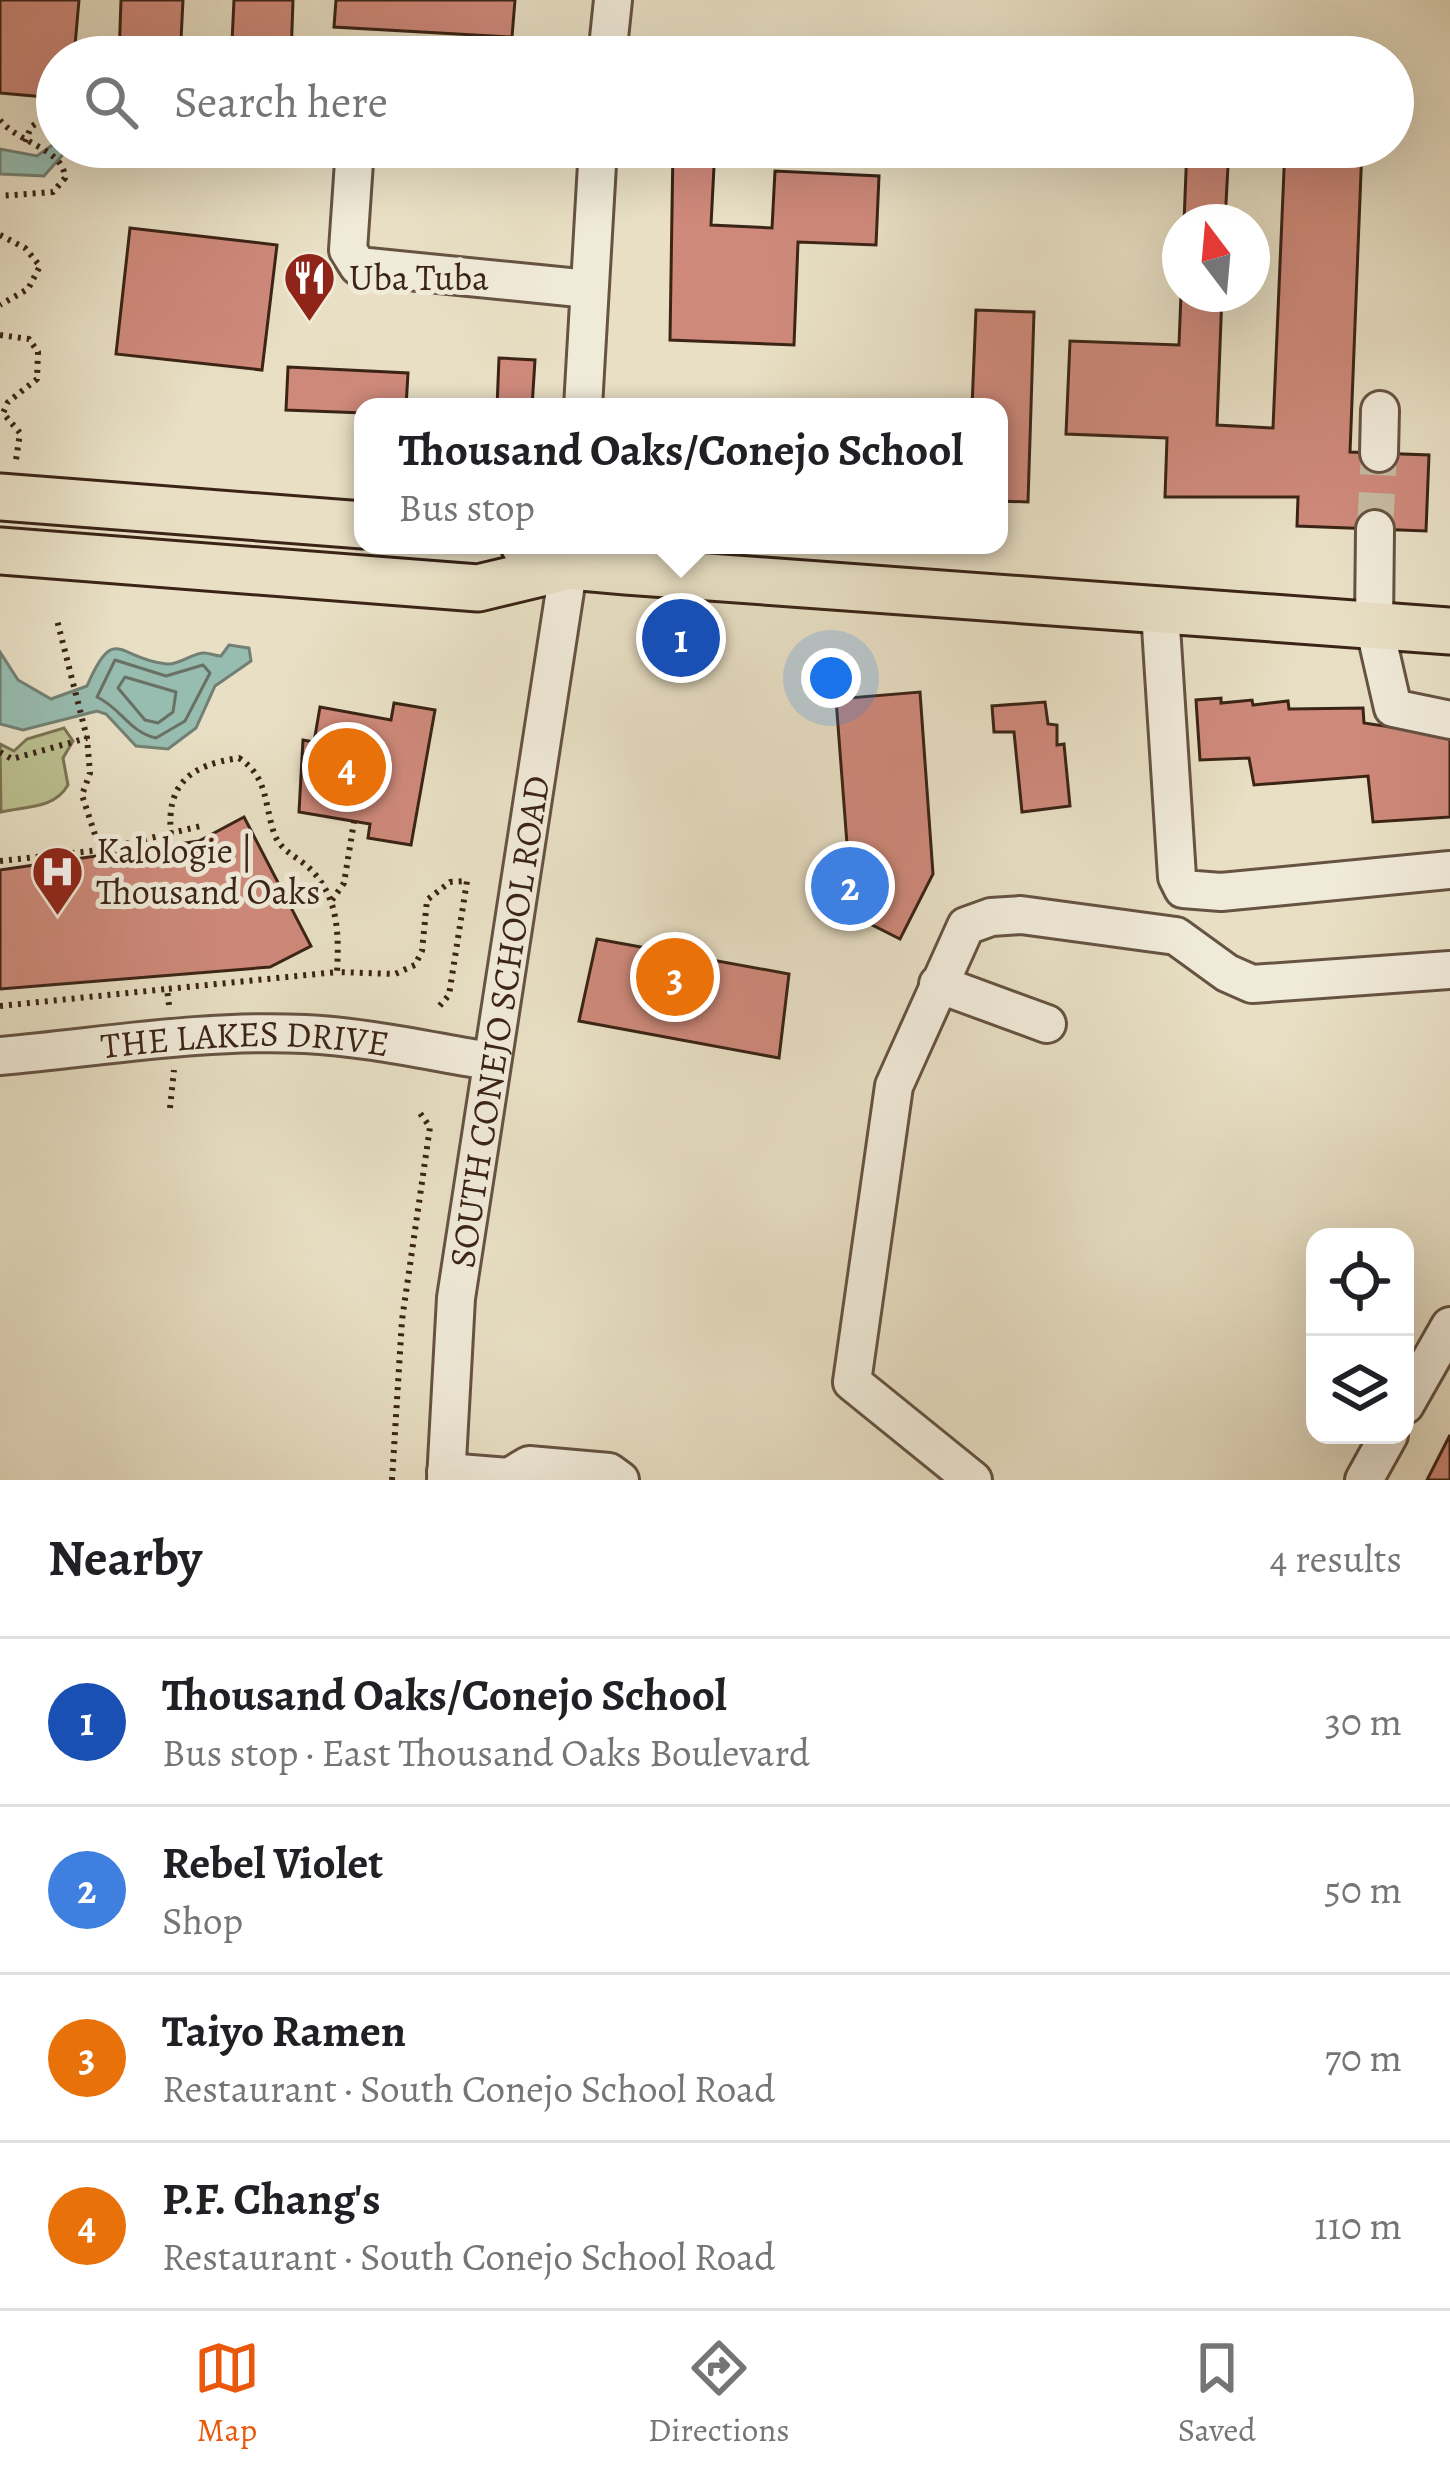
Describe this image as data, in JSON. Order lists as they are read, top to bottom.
{
  "streets": {
    "street": ["SOUTH CONEJO SCHOOL ROAD", "THE LAKES DRIVE"]
  },
  "crossings": [
    ["SOUTH CONEJO SCHOOL ROAD", "THE LAKES DRIVE"]
  ],
  "places": {
    "restaurant": ["Uba Tuba"],
    "hospital": ["Kalologie | Thousand Oaks"]
  },
  "north": "top",
  "page": {
    "search": "Search here",
    "popup": ["Thousand Oaks/Conejo School", "Bus stop"],
    "pins": [
      "1",
      "4",
      "2",
      "3"
    ],
    "heading": ["Nearby", "4 results"],
    "list": [
      {
        "mark": "1",
        "name": "Thousand Oaks/Conejo School",
        "note": "Bus stop · East Thousand Oaks Boulevard",
        "value": "30 m"
      },
      {
        "mark": "2",
        "name": "Rebel Violet",
        "note": "Shop",
        "value": "50 m"
      },
      {
        "mark": "3",
        "name": "Taiyo Ramen",
        "note": "Restaurant · South Conejo School Road",
        "value": "70 m"
      },
      {
        "mark": "4",
        "name": "P.F. Chang's",
        "note": "Restaurant · South Conejo School Road",
        "value": "110 m"
      }
    ],
    "nav": ["Map", "Directions", "Saved"]
  }
}
